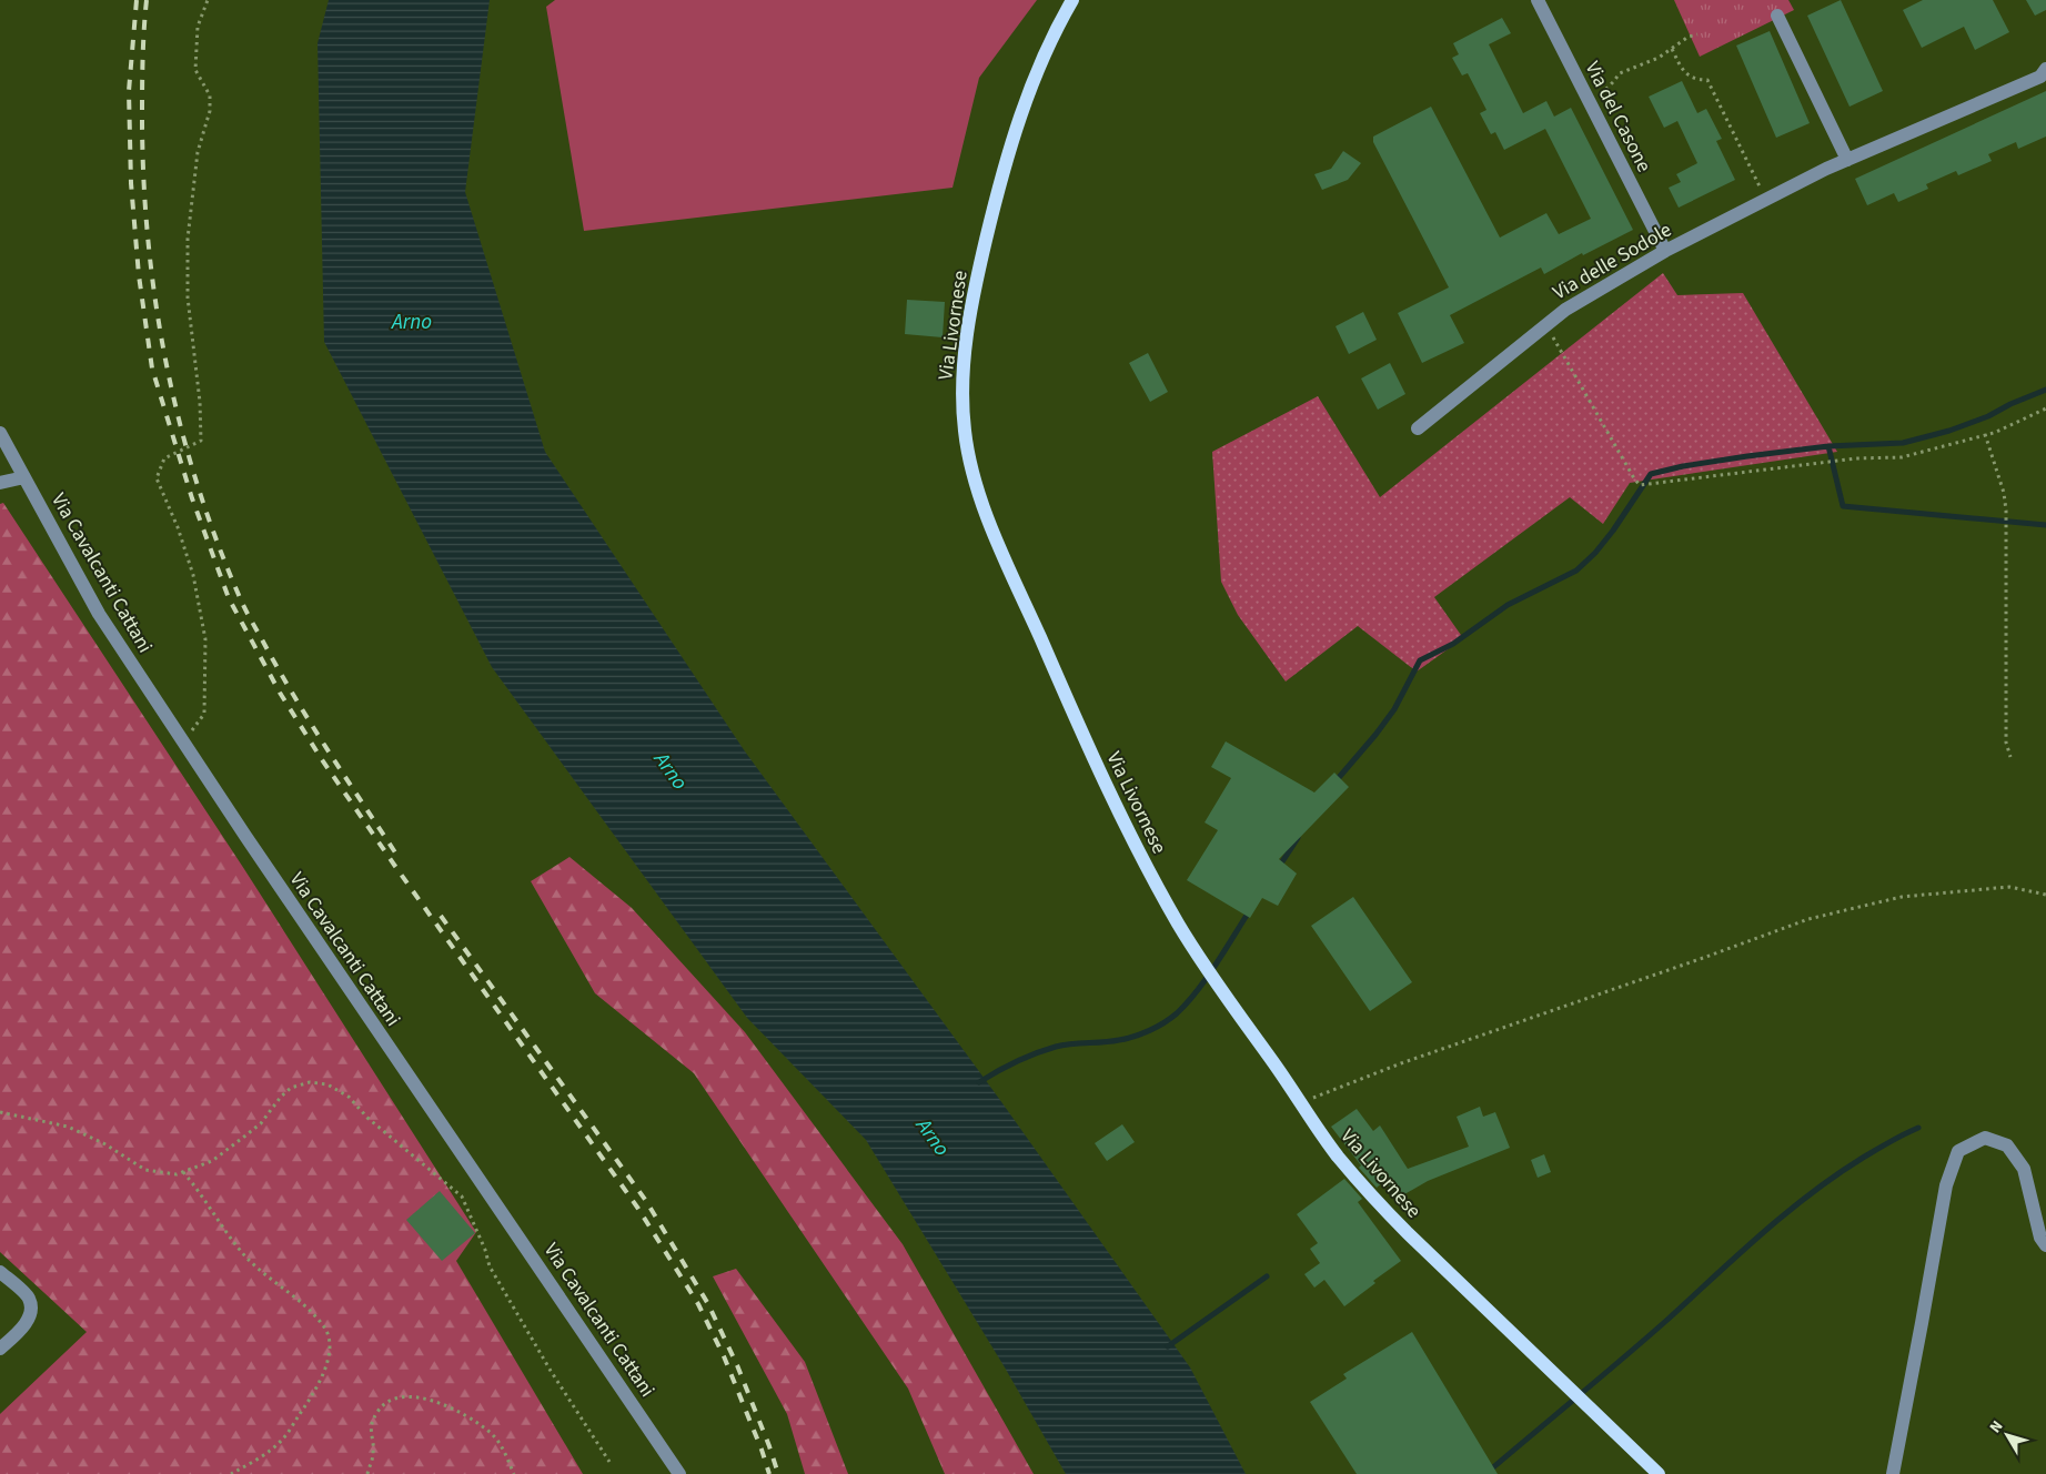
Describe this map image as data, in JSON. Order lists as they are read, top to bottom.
{
  "streets": {
    "main road": ["Via Livornese"],
    "street": ["Via del Casone", "Via delle Sodole", "Via Cavalcanti Cattani"]
  },
  "crossings": [
    ["Via del Casone", "Via delle Sodole"]
  ],
  "water": ["Arno"],
  "north": "top left"
}
